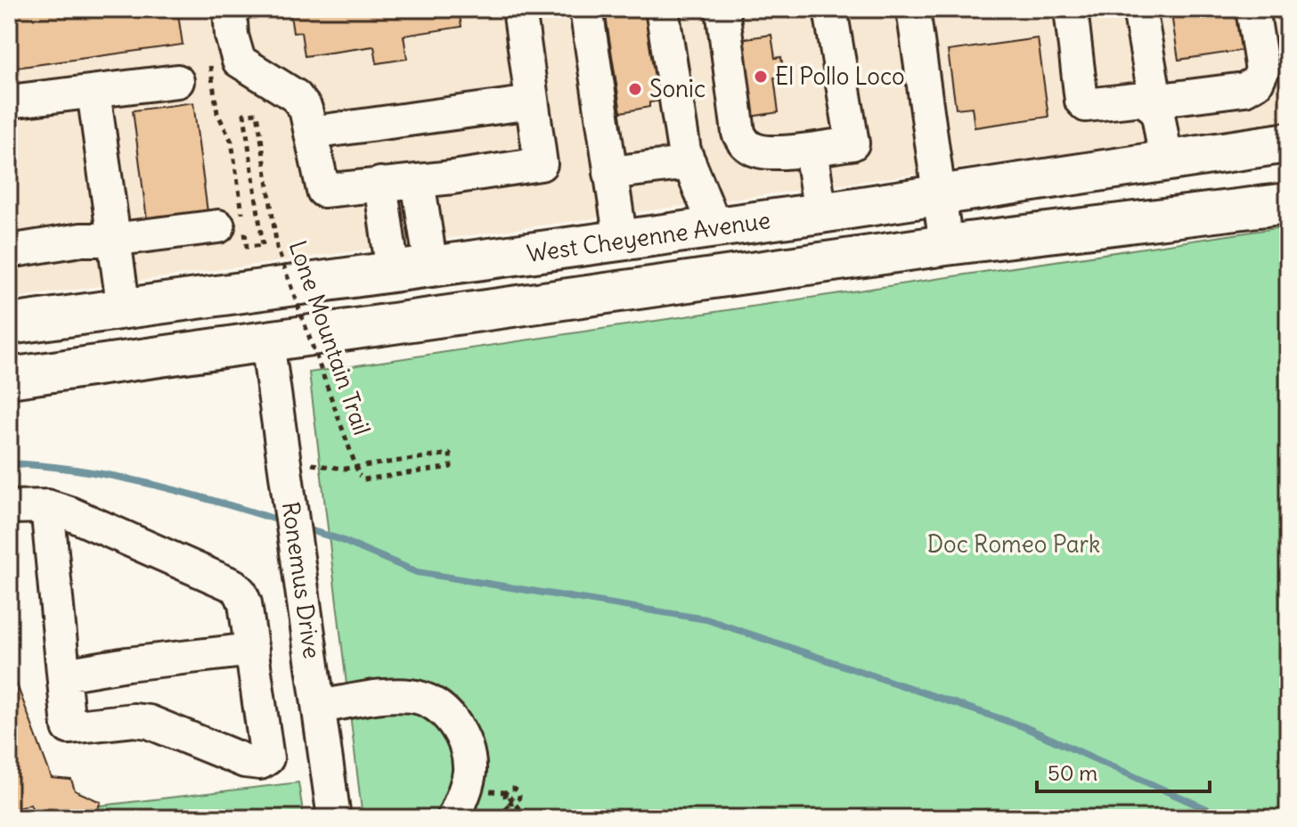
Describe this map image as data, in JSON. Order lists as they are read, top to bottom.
{
  "streets": {
    "main road": ["West Cheyenne Avenue"],
    "street": ["Ronemus Drive"],
    "path": ["Lone Mountain Trail"]
  },
  "crossings": [
    ["Lone Mountain Trail", "Ronemus Drive"]
  ],
  "parks": ["Doc Romeo Park"],
  "places": ["El Pollo Loco", "Sonic"],
  "scale_bar": "50 m"
}
